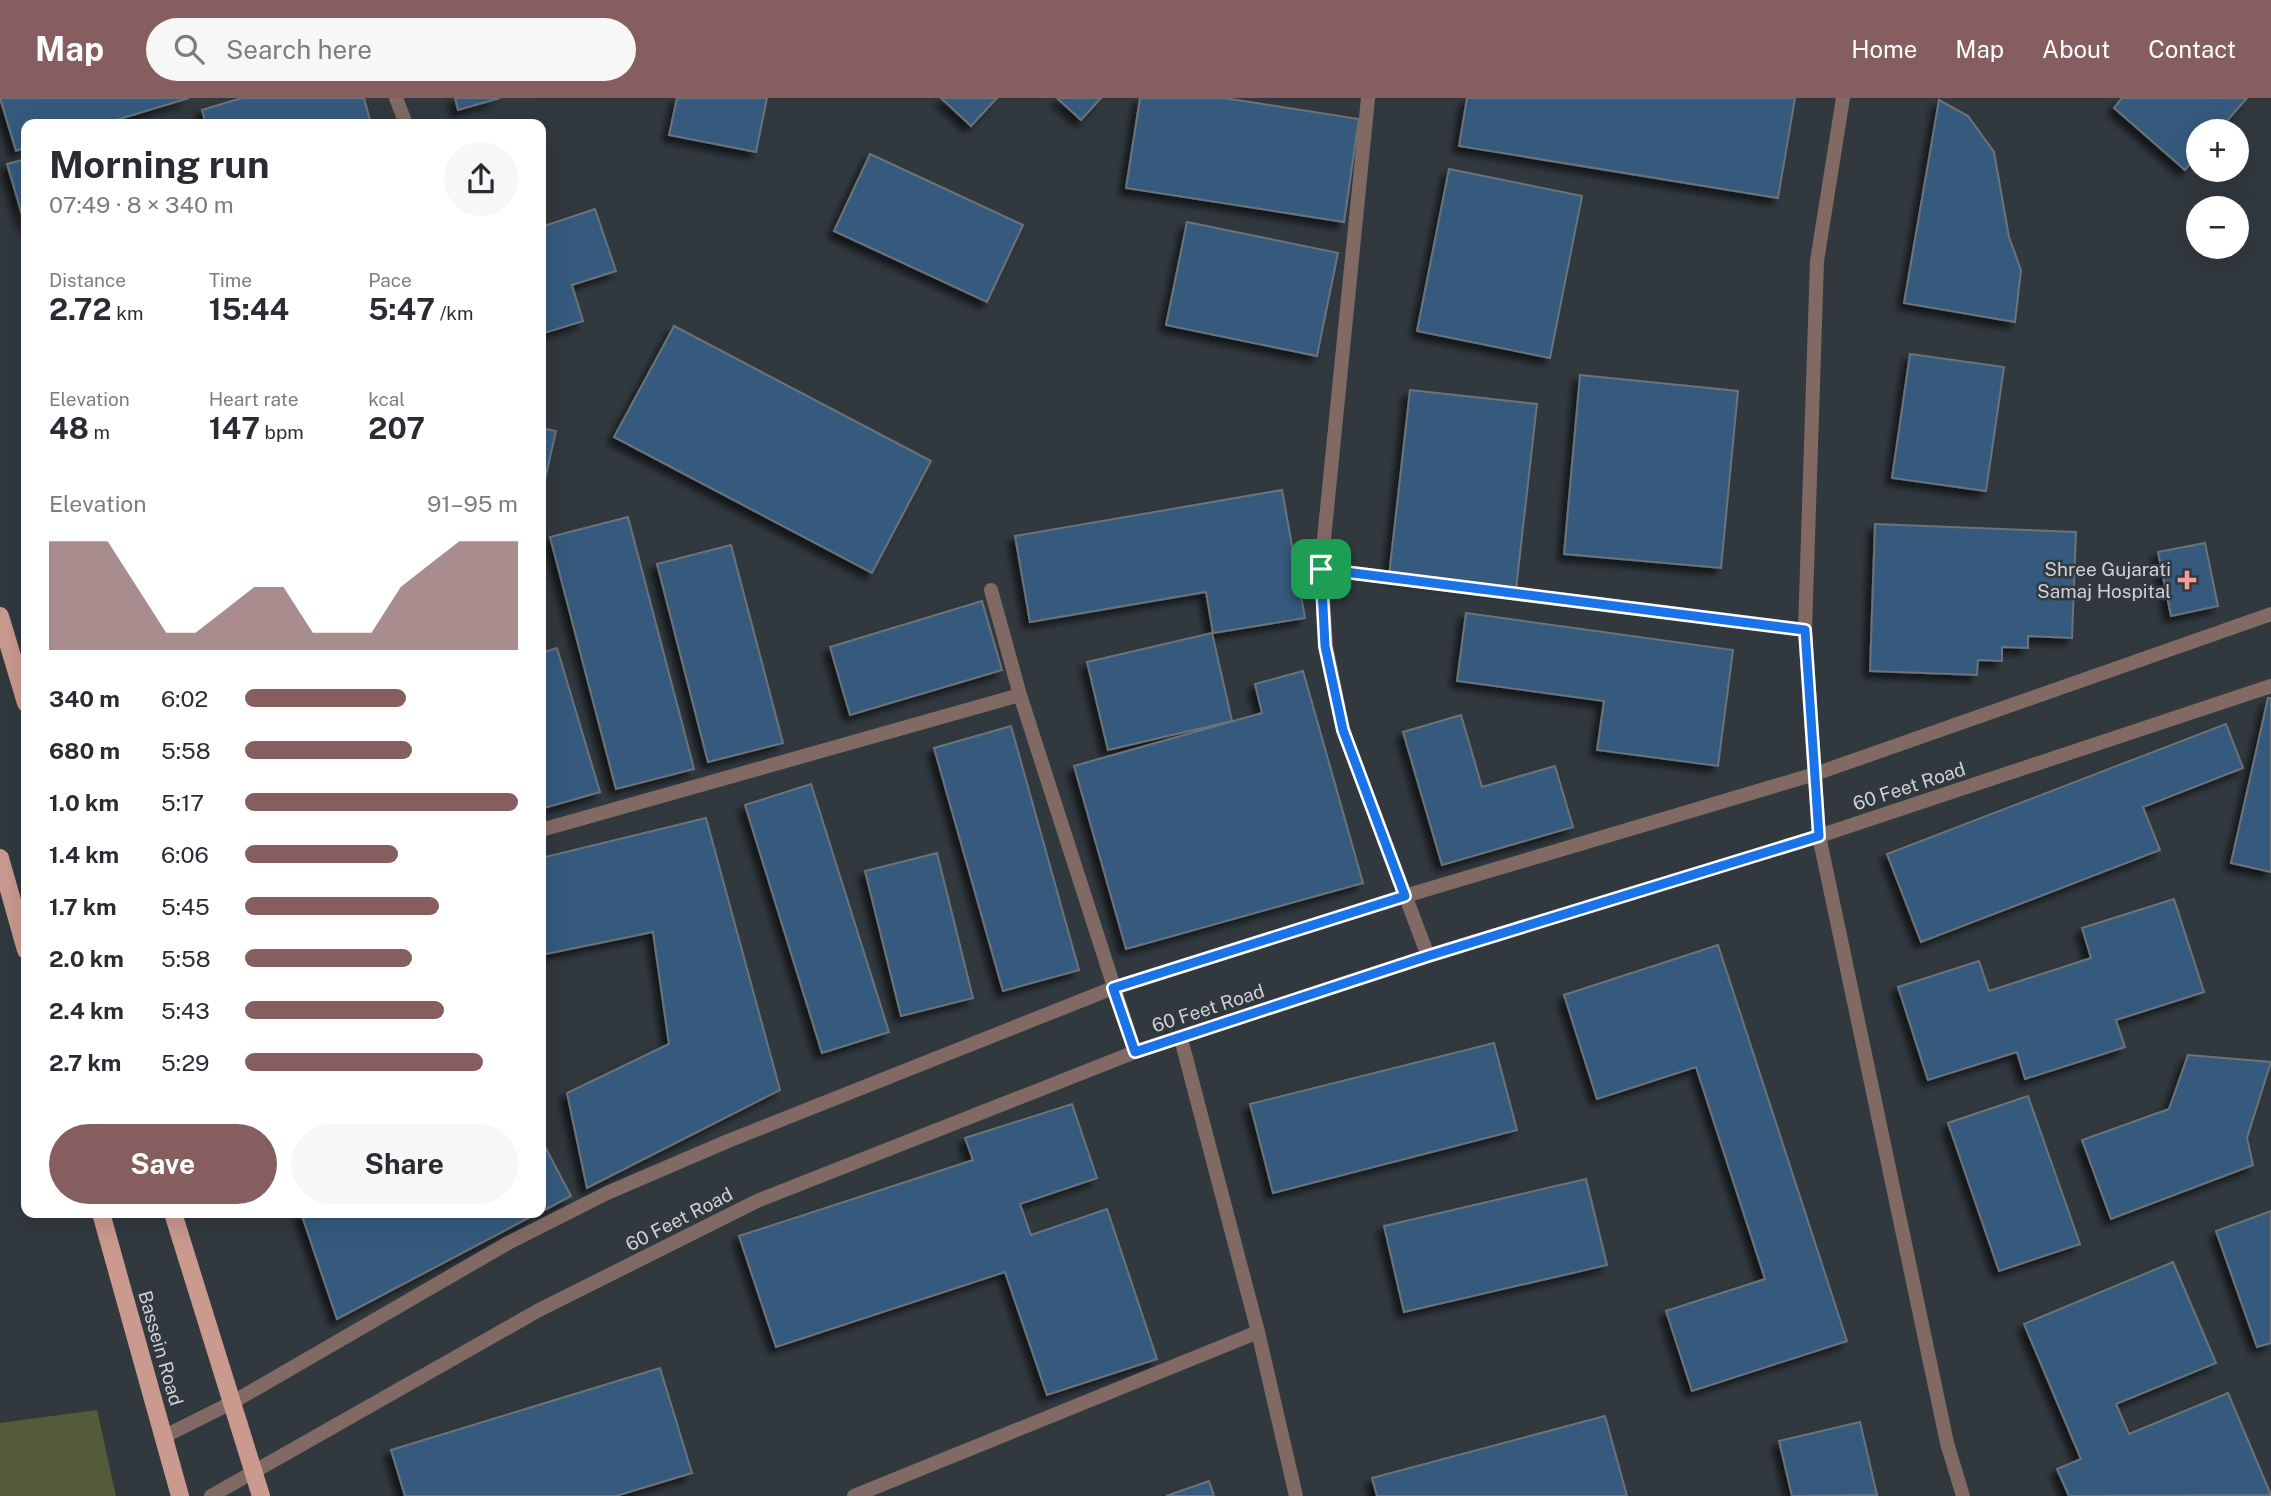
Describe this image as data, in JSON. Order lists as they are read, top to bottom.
{
  "streets": {
    "main road": ["Bassein Road"],
    "street": ["60 Feet Road"]
  },
  "places": {
    "health": ["Shree Gujarati Samaj Hospital"]
  },
  "page": {
    "header": "Map",
    "search": "Search here",
    "nav": [
      "Home",
      "Map",
      "About",
      "Contact"
    ],
    "map_buttons": ["+", "−"],
    "heading": ["Morning run", "07:49 · 8 × 340 m"],
    "stats": [
      ["Distance", "2.72 km"],
      ["Time", "15:44"],
      ["Pace", "5:47 /km"],
      ["Elevation", "48 m"],
      ["Heart rate", "147 bpm"],
      ["kcal", "207"]
    ],
    "chart": ["Elevation", "91–95 m"],
    "list": [
      {
        "name": "340 m",
        "note": "6:02"
      },
      {
        "name": "680 m",
        "note": "5:58"
      },
      {
        "name": "1.0 km",
        "note": "5:17"
      },
      {
        "name": "1.4 km",
        "note": "6:06"
      },
      {
        "name": "1.7 km",
        "note": "5:45"
      },
      {
        "name": "2.0 km",
        "note": "5:58"
      },
      {
        "name": "2.4 km",
        "note": "5:43"
      },
      {
        "name": "2.7 km",
        "note": "5:29"
      }
    ],
    "buttons": ["Save", "Share"]
  }
}
